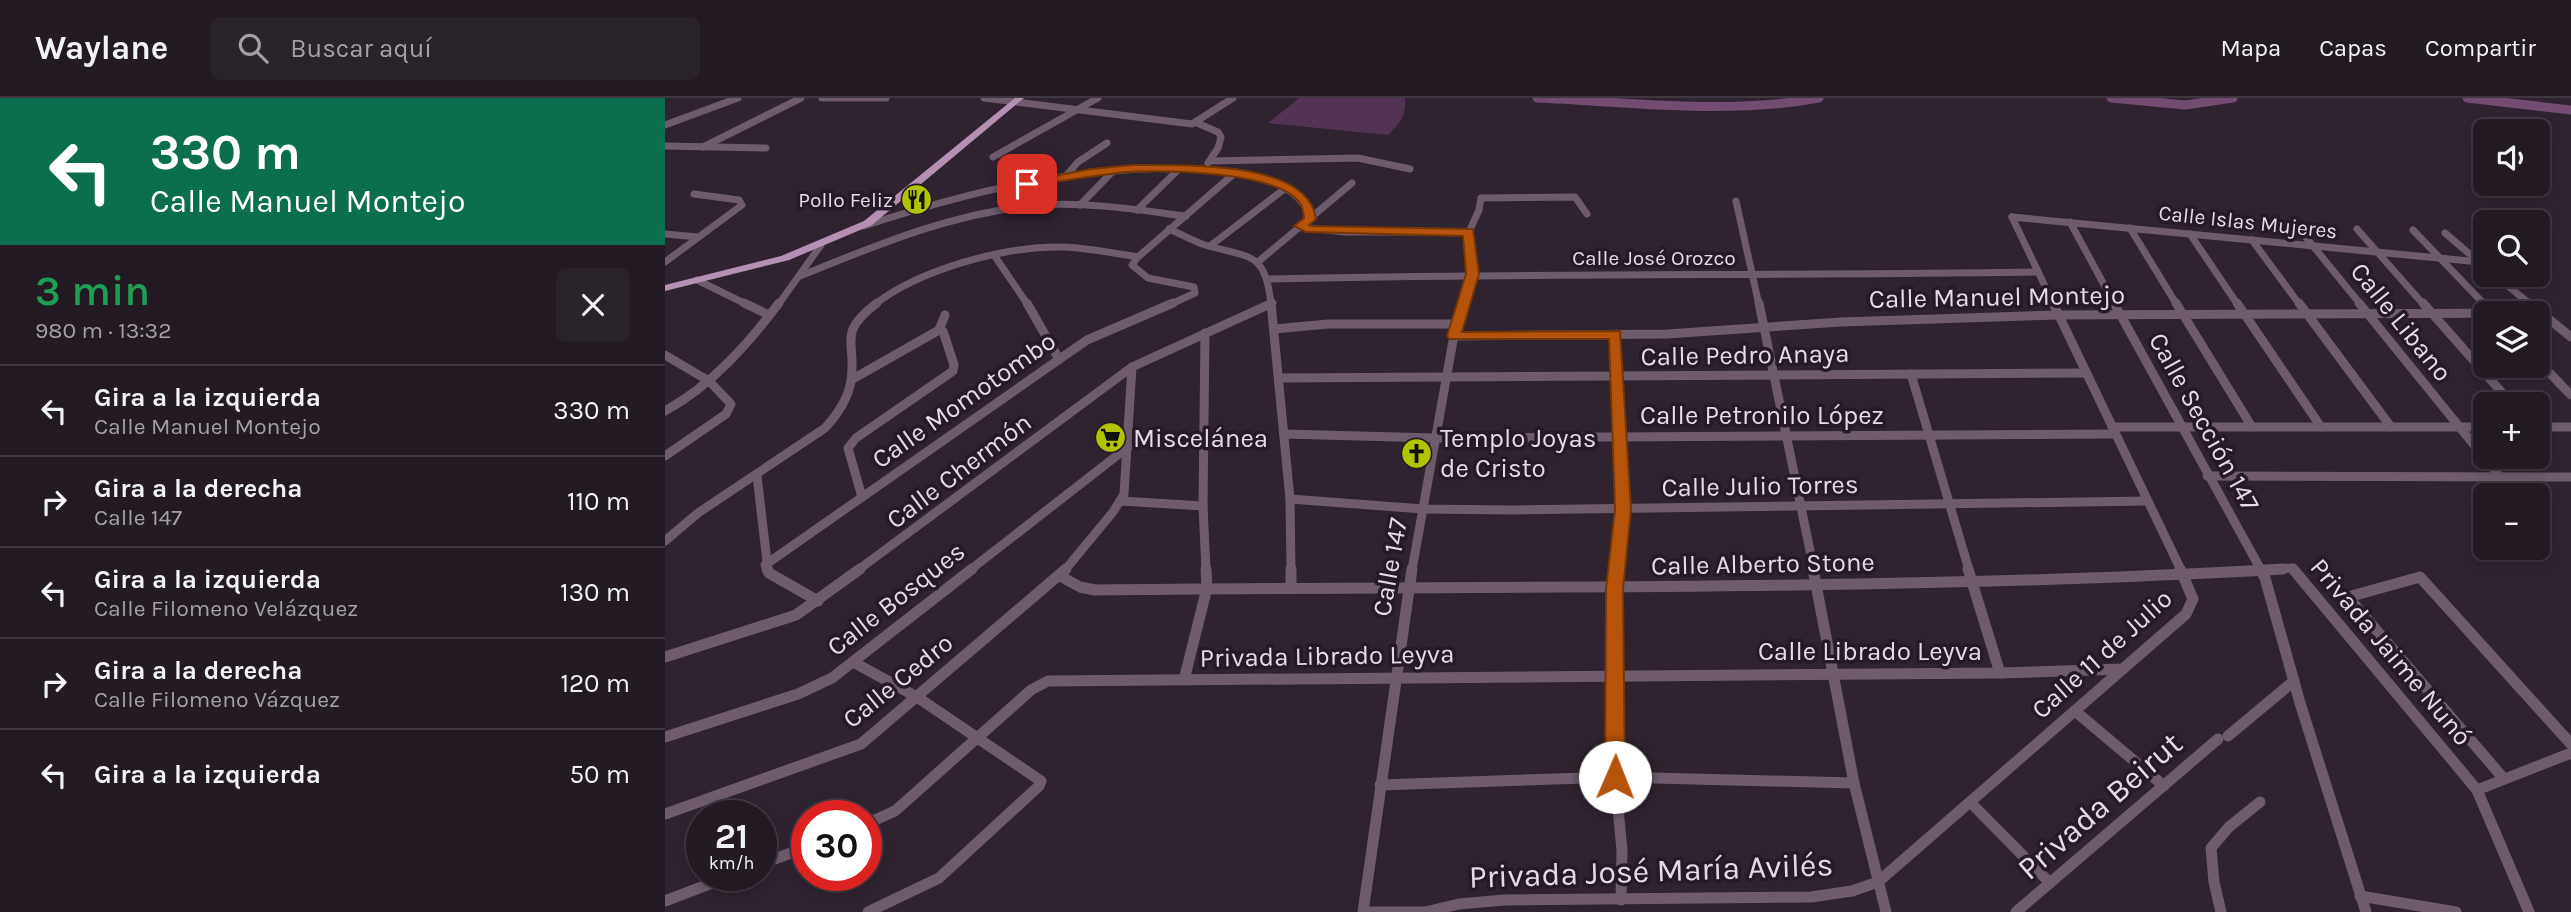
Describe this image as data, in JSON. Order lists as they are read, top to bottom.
{
  "streets": {
    "street": [
      "Calle Islas Mujeres",
      "Calle José Orozco",
      "Calle Manuel Montejo",
      "Calle Libano",
      "Calle Pedro Anaya",
      "Calle Momotombo",
      "Calle Petronilo López",
      "Calle Sección 147",
      "Calle Chermón",
      "Calle Julio Torres",
      "Calle Alberto Stone",
      "Calle 147",
      "Calle Bosques",
      "Calle Librado Leyva",
      "Privada Jaime Nunó",
      "Calle 11 de Julio",
      "Privada Librado Leyva",
      "Calle Cedro",
      "Privada Beirut",
      "Privada José María Avilés"
    ]
  },
  "crossings": [
    ["Calle Islas Mujeres", "Calle Libano"],
    ["Calle Islas Mujeres", "Calle Sección 147"],
    ["Calle Islas Mujeres", "Calle 11 de Julio"],
    ["Calle José Orozco", "Calle 147"],
    ["Calle José Orozco", "Calle 11 de Julio"],
    ["Calle Manuel Montejo", "Calle Libano"],
    ["Calle Manuel Montejo", "Calle Sección 147"],
    ["Calle Manuel Montejo", "Calle 147"],
    ["Calle Manuel Montejo", "Calle 11 de Julio"],
    ["Calle Libano", "Calle Petronilo López"],
    ["Calle Pedro Anaya", "Calle 147"],
    ["Calle Pedro Anaya", "Calle 11 de Julio"],
    ["Calle Petronilo López", "Calle Sección 147"],
    ["Calle Petronilo López", "Calle 147"],
    ["Calle Petronilo López", "Calle 11 de Julio"],
    ["Calle Sección 147", "Calle Alberto Stone"],
    ["Calle Sección 147", "Privada Jaime Nunó"],
    ["Calle Sección 147", "Privada Beirut"],
    ["Calle Julio Torres", "Calle 147"],
    ["Calle Julio Torres", "Calle 11 de Julio"],
    ["Calle Alberto Stone", "Calle 147"],
    ["Calle Alberto Stone", "Privada Jaime Nunó"],
    ["Calle Alberto Stone", "Calle 11 de Julio"],
    ["Calle Alberto Stone", "Calle Cedro"],
    ["Calle 147", "Privada Librado Leyva"],
    ["Calle 147", "Privada José María Avilés"],
    ["Calle Librado Leyva", "Calle 11 de Julio"],
    ["Calle Librado Leyva", "Privada Librado Leyva"],
    ["Calle 11 de Julio", "Privada José María Avilés"]
  ],
  "places": {
    "restaurant": ["Pollo Feliz"],
    "supermarket": ["Miscelánea"],
    "church": ["Templo Joyas de Cristo"]
  },
  "page": {
    "header": "Waylane",
    "search": "Buscar aquí",
    "nav": ["Mapa", "Capas", "Compartir"],
    "turn": ["330 m", "Calle Manuel Montejo"],
    "map_buttons": ["+", "−"],
    "heading": ["3 min", "980 m · 13:32"],
    "list": [
      {
        "name": "Gira a la izquierda",
        "note": "Calle Manuel Montejo",
        "value": "330 m"
      },
      {
        "name": "Gira a la derecha",
        "note": "Calle 147",
        "value": "110 m"
      },
      {
        "name": "Gira a la izquierda",
        "note": "Calle Filomeno Velázquez",
        "value": "130 m"
      },
      {
        "name": "Gira a la derecha",
        "note": "Calle Filomeno Vázquez",
        "value": "120 m"
      },
      {
        "name": "Gira a la izquierda",
        "value": "50 m"
      }
    ],
    "speed": "21 km/h",
    "limit": "30"
  }
}
